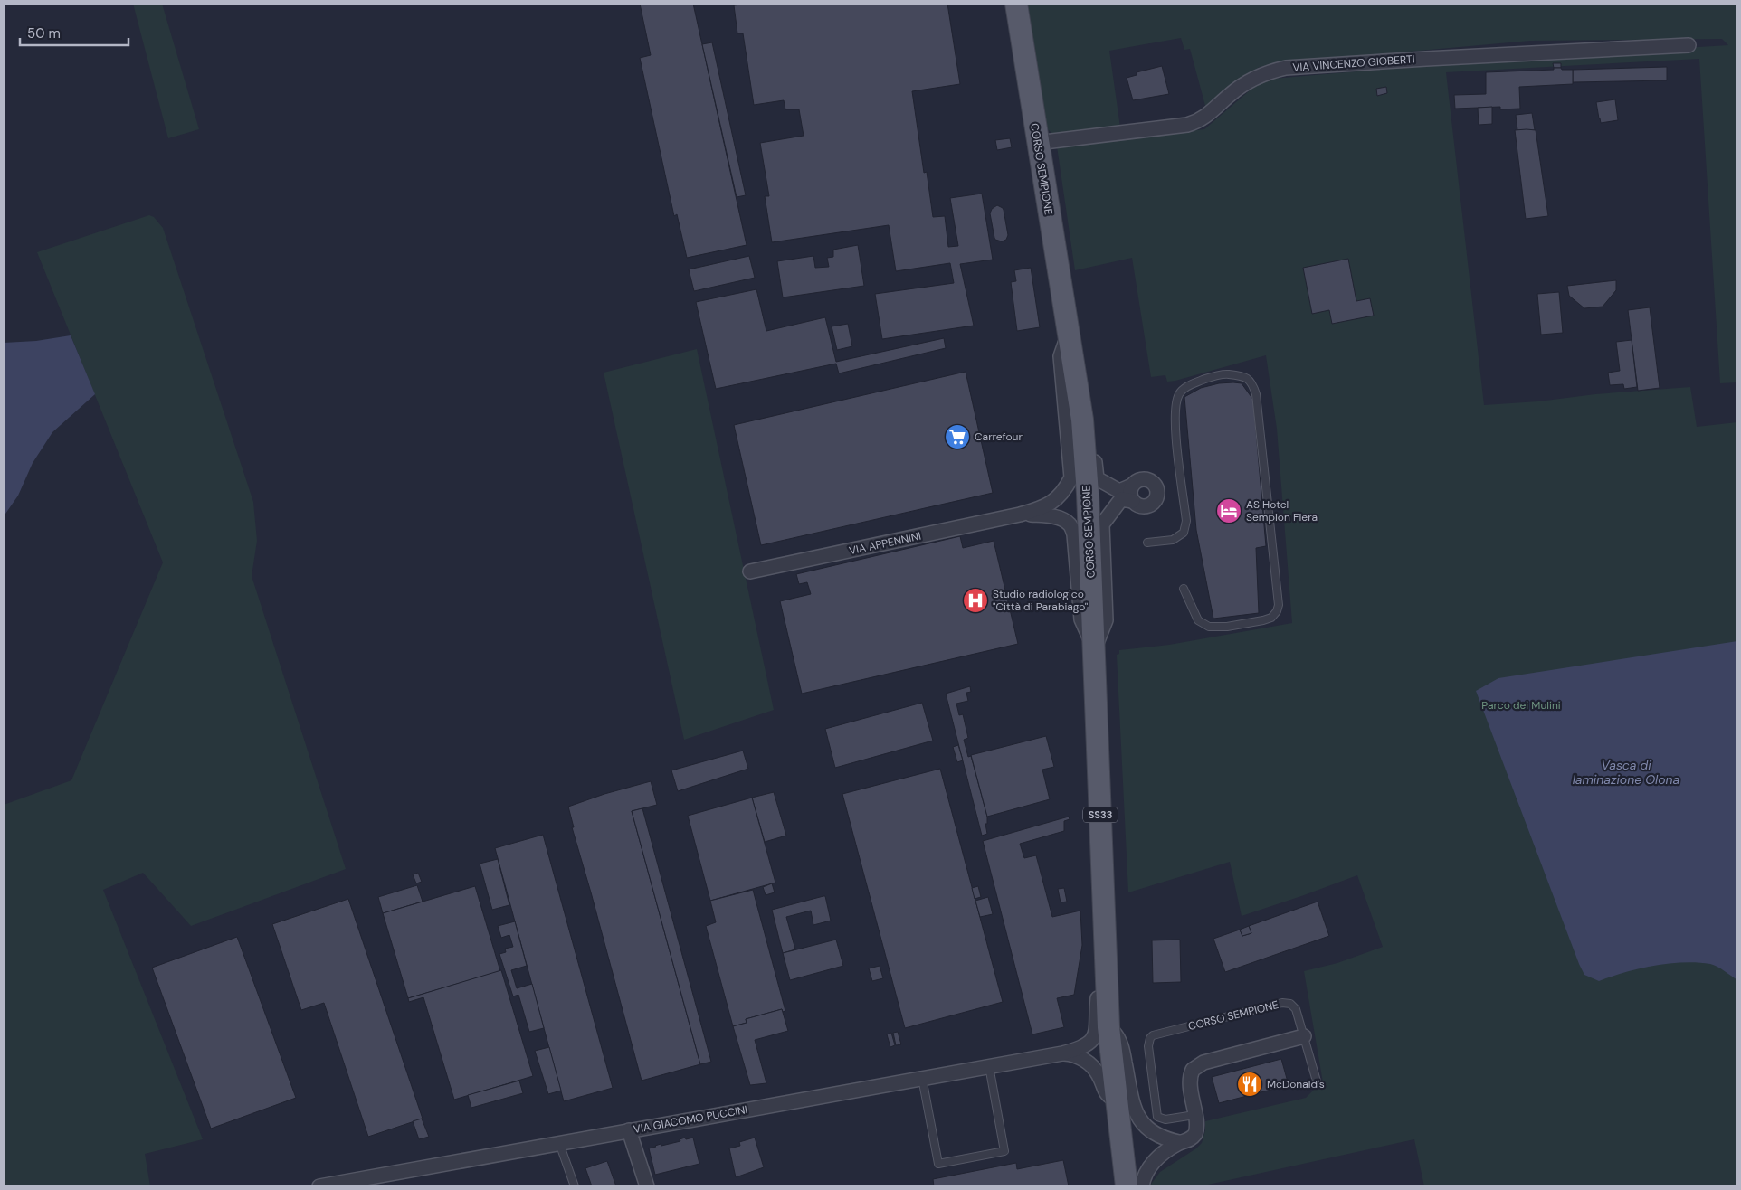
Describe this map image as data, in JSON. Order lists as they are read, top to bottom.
{
  "streets": {
    "main road": ["CORSO SEMPIONE", "SS33"],
    "street": ["VIA VINCENZO GIOBERTI", "VIA APPENNINI", "VIA GIACOMO PUCCINI"]
  },
  "crossings": [
    ["VIA VINCENZO GIOBERTI", "CORSO SEMPIONE"],
    ["CORSO SEMPIONE", "VIA APPENNINI"],
    ["CORSO SEMPIONE", "VIA GIACOMO PUCCINI"]
  ],
  "water": ["Vasca di laminazione Olona"],
  "parks": ["Parco dei Mulini"],
  "places": {
    "supermarket": ["Carrefour"],
    "hotel": ["AS Hotel Sempion Fiera"],
    "hospital": ["Studio radiologico \"Città di Parabiago\""],
    "restaurant": ["McDonald's"]
  },
  "scale_bar": "50 m"
}
